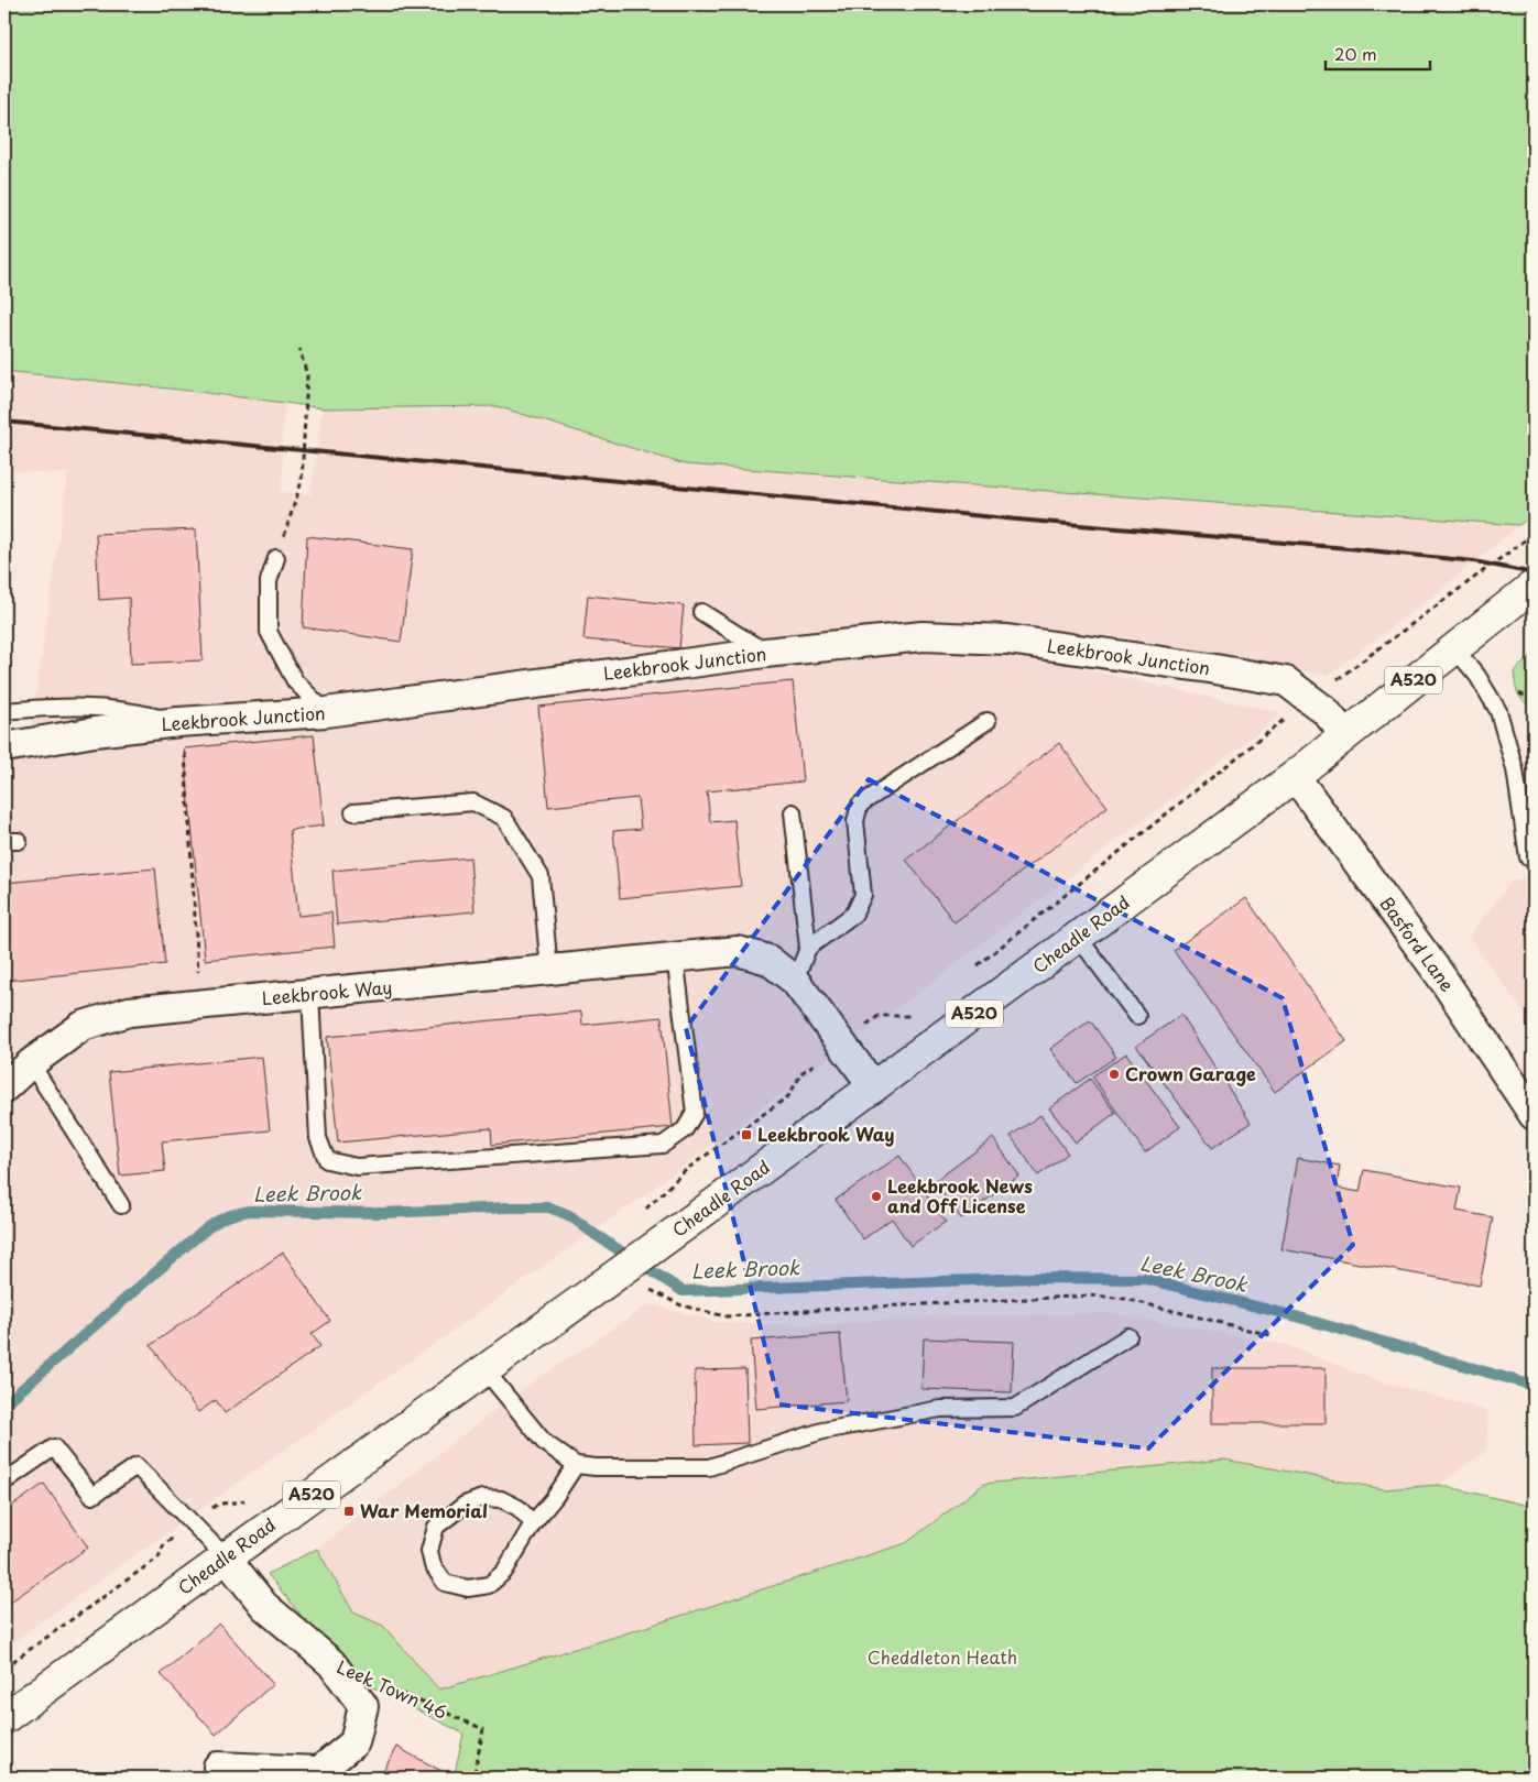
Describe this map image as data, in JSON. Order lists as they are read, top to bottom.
{
  "streets": {
    "highway": ["A520", "Cheadle Road"],
    "street": [
      "Leekbrook Junction",
      "Basford Lane",
      "Leekbrook Way",
      "Leek Town 46"
    ]
  },
  "crossings": [
    ["Leekbrook Junction", "Cheadle Road"],
    ["Cheadle Road", "Basford Lane"],
    ["Cheadle Road", "Leekbrook Way"],
    ["Cheadle Road", "Leek Town 46"]
  ],
  "water": ["Leek Brook"],
  "parks": ["Cheddleton Heath"],
  "places": {
    "other": ["Crown Garage", "Leekbrook News and Off License"],
    "transit": ["Leekbrook Way", "War Memorial"]
  },
  "scale_bar": "20 m"
}
